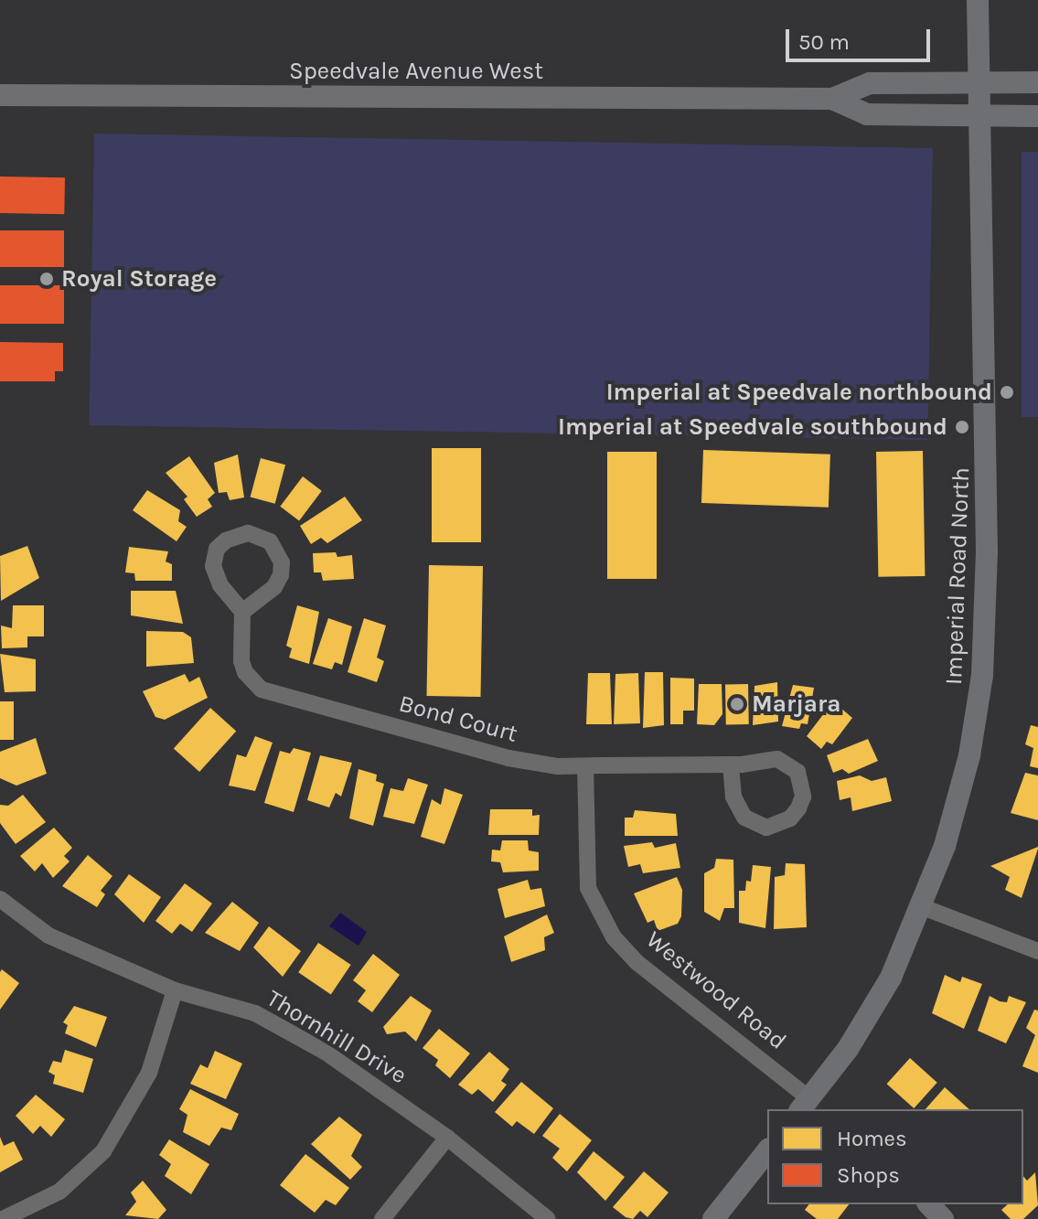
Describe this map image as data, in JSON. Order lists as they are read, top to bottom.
{
  "streets": {
    "street": [
      "Speedvale Avenue West",
      "Imperial Road North",
      "Bond Court",
      "Westwood Road",
      "Thornhill Drive"
    ]
  },
  "crossings": [
    ["Speedvale Avenue West", "Imperial Road North"],
    ["Imperial Road North", "Westwood Road"],
    ["Bond Court", "Westwood Road"]
  ],
  "places": [
    "Royal Storage",
    "Imperial at Speedvale northbound",
    "Imperial at Speedvale southbound",
    "Marjara"
  ],
  "legend": ["Homes", "Shops"],
  "scale_bar": "50 m"
}
